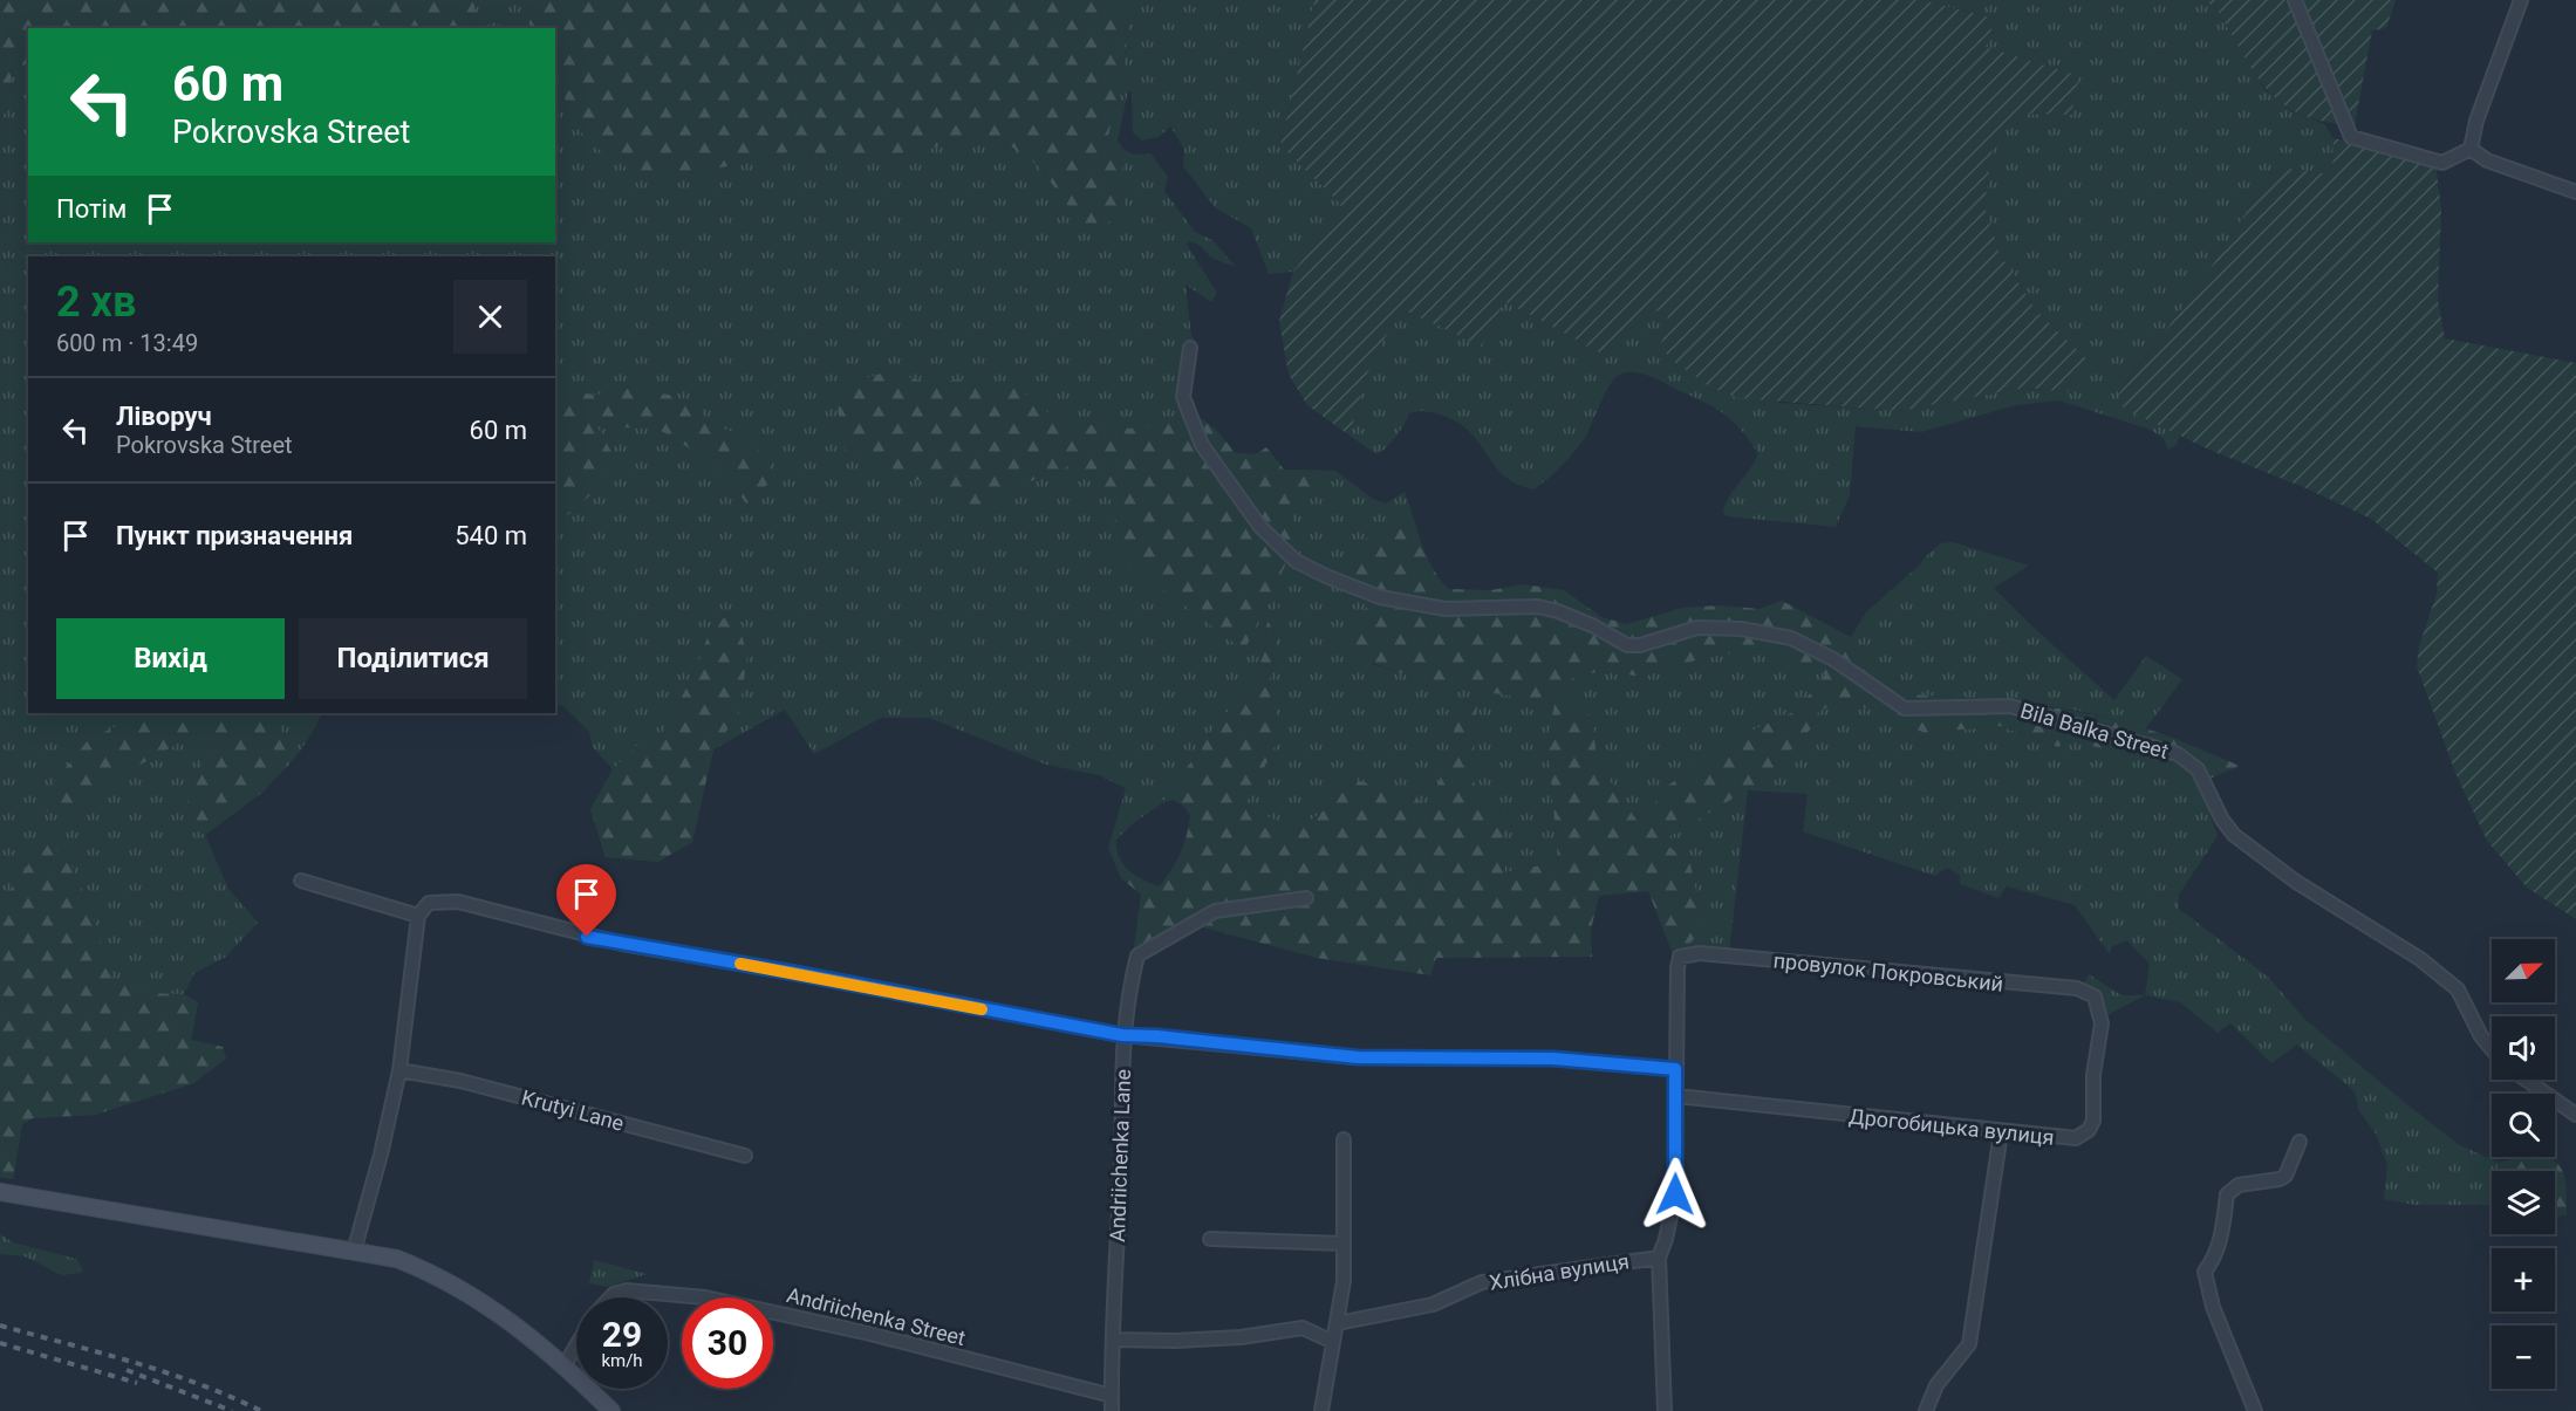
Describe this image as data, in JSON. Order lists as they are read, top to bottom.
{
  "streets": {
    "street": [
      "Bila Balka Street",
      "провулок Покровський",
      "Krutyi Lane",
      "Дрогобицька вулиця",
      "Andriichenka Lane",
      "Хлібна вулиця",
      "Andriichenka Street"
    ]
  },
  "crossings": [
    ["провулок Покровський", "Дрогобицька вулиця"],
    ["Andriichenka Lane", "Andriichenka Street"]
  ],
  "north": "top right",
  "page": {
    "turn": ["60 m", "Pokrovska Street"],
    "then": "Потім",
    "heading": ["2 хв", "600 m · 13:49"],
    "list": [
      {
        "name": "Ліворуч",
        "note": "Pokrovska Street",
        "value": "60 m"
      },
      {
        "name": "Пункт призначення",
        "value": "540 m"
      }
    ],
    "buttons": ["Вихід", "Поділитися"],
    "map_buttons": ["+", "−"],
    "speed": "29 km/h",
    "limit": "30"
  }
}
